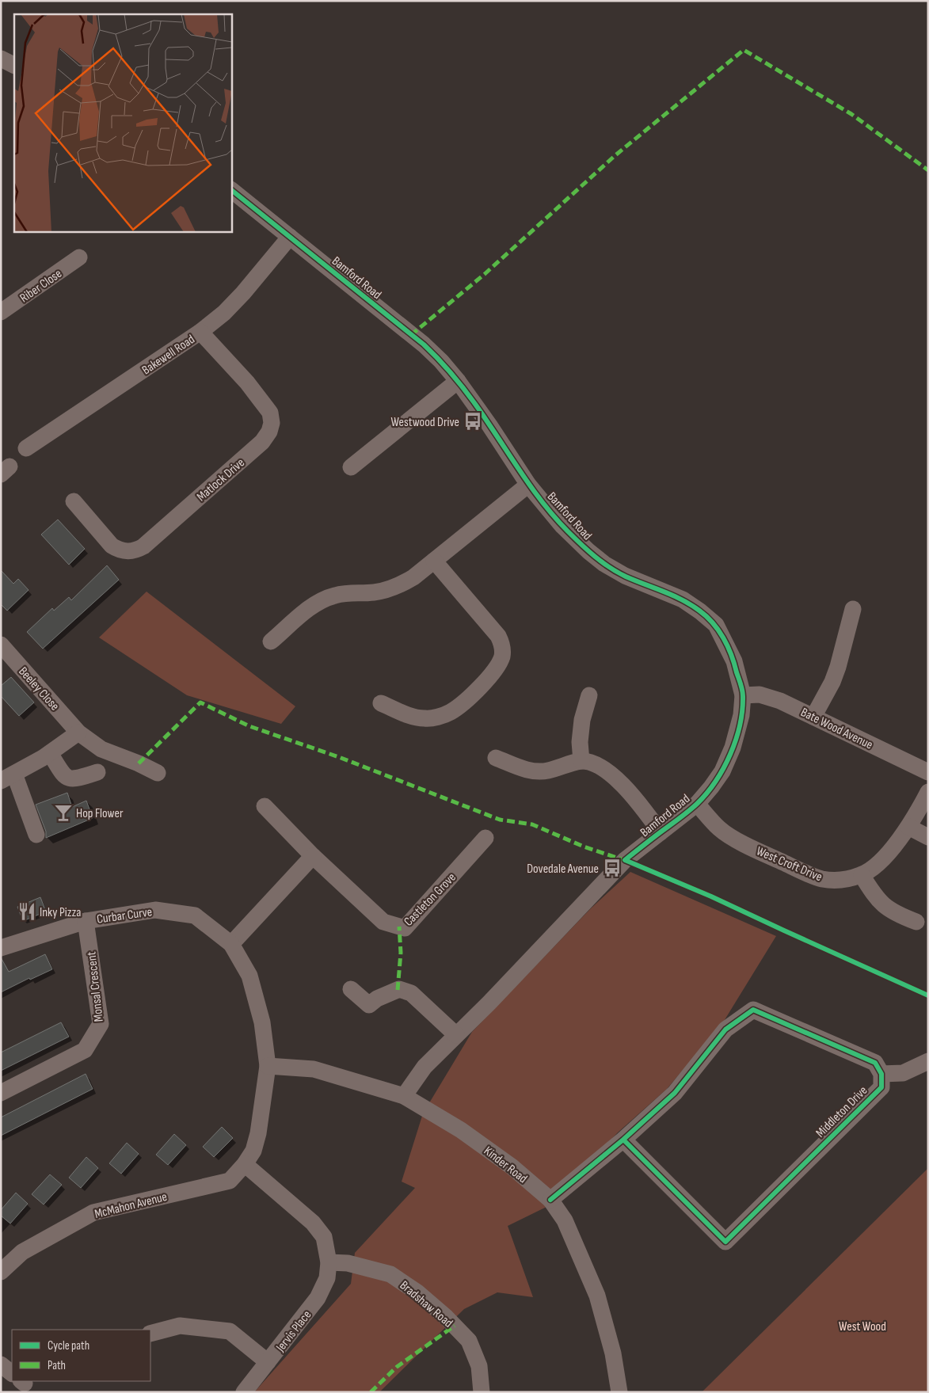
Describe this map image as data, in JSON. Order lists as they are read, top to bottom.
{
  "streets": {
    "street": [
      "Bamford Road",
      "Riber Close",
      "Bakewell Road",
      "Matlock Drive",
      "Beeley Close",
      "Bate Wood Avenue",
      "West Croft Drive",
      "Castleton Grove",
      "Curbar Curve",
      "Monsal Crescent",
      "Middleton Drive",
      "Kinder Road",
      "McMahon Avenue",
      "Bradshaw Road",
      "Jervis Place"
    ]
  },
  "crossings": [
    ["Bamford Road", "Bakewell Road"],
    ["Bamford Road", "Bate Wood Avenue"],
    ["Bamford Road", "West Croft Drive"],
    ["Bakewell Road", "Matlock Drive"],
    ["Curbar Curve", "Monsal Crescent"],
    ["Curbar Curve", "Kinder Road"],
    ["Curbar Curve", "McMahon Avenue"],
    ["Kinder Road", "McMahon Avenue"],
    ["Bradshaw Road", "Jervis Place"]
  ],
  "parks": ["West Wood"],
  "places": {
    "bus stop": ["Westwood Drive", "Dovedale Avenue"],
    "bar": ["Hop Flower"],
    "restaurant": ["Inky Pizza"]
  },
  "legend": ["Cycle path", "Path"]
}
